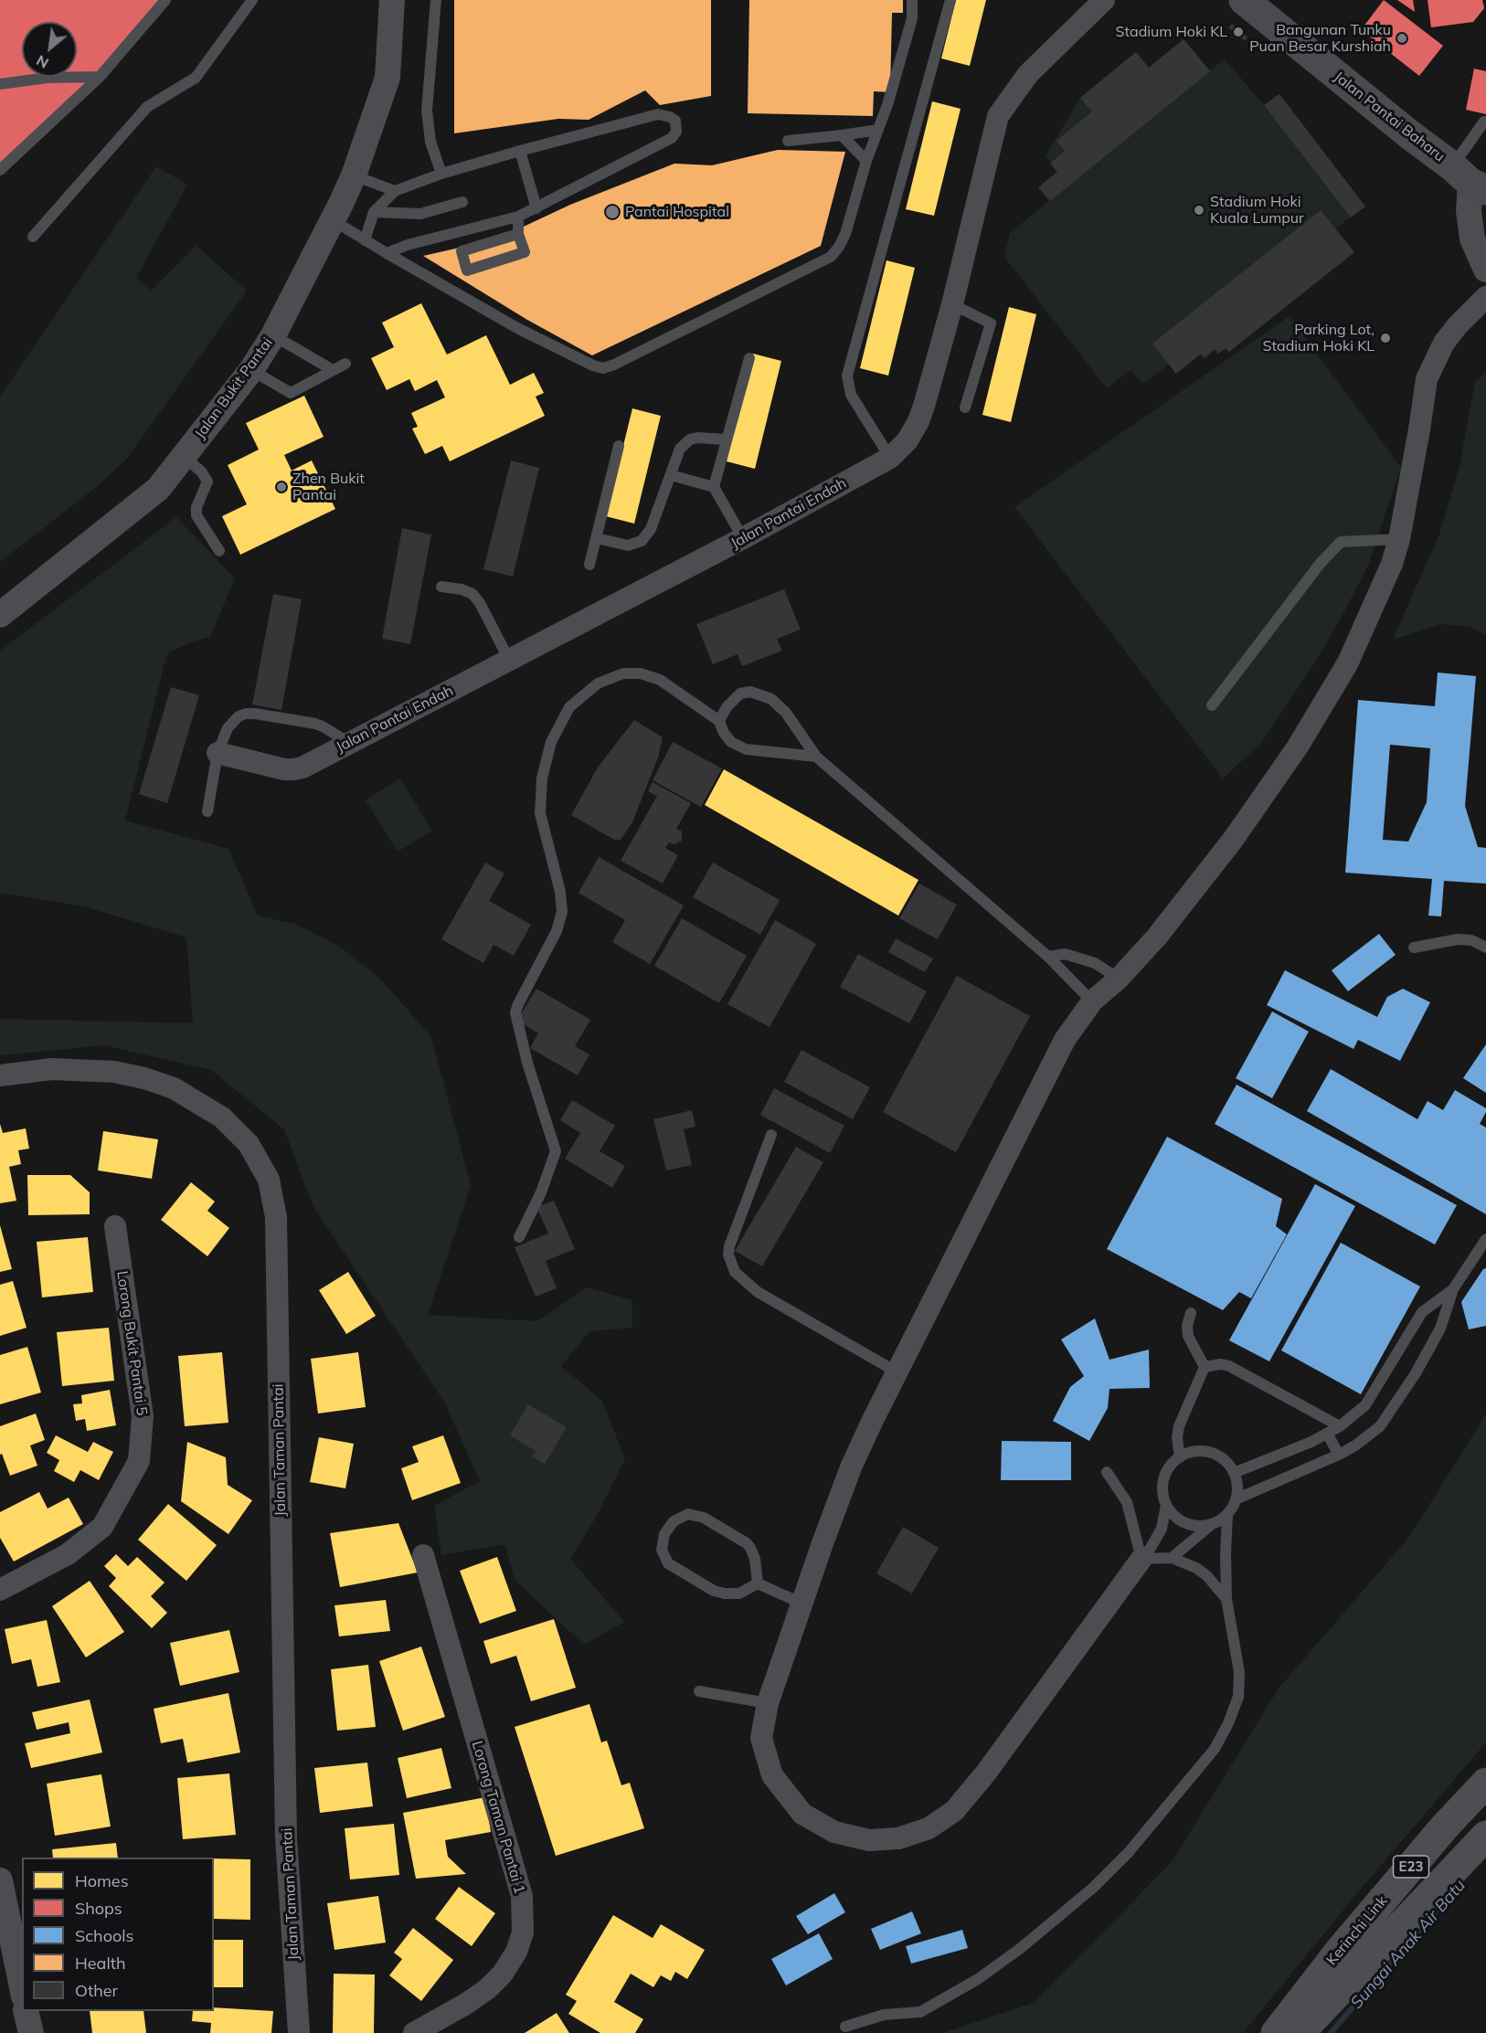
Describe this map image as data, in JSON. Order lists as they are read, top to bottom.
{
  "streets": {
    "highway": ["E23", "Kerinchi Link"],
    "main road": ["Jalan Pantai Baharu"],
    "street": [
      "Jalan Bukit Pantai",
      "Jalan Pantai Endah",
      "Lorong Bukit Pantai 5",
      "Jalan Taman Pantai",
      "Lorong Taman Pantai 1"
    ]
  },
  "water": ["Sungai Anak Air Batu"],
  "places": [
    "Stadium Hoki KL",
    "Bangunan Tunku Puan Besar Kurshiah",
    "Stadium Hoki Kuala Lumpur",
    "Pantai Hospital",
    "Parking Lot, Stadium Hoki KL",
    "Zhen Bukit Pantai"
  ],
  "legend": [
    "Homes",
    "Shops",
    "Schools",
    "Health",
    "Other"
  ],
  "north": "bottom left"
}
